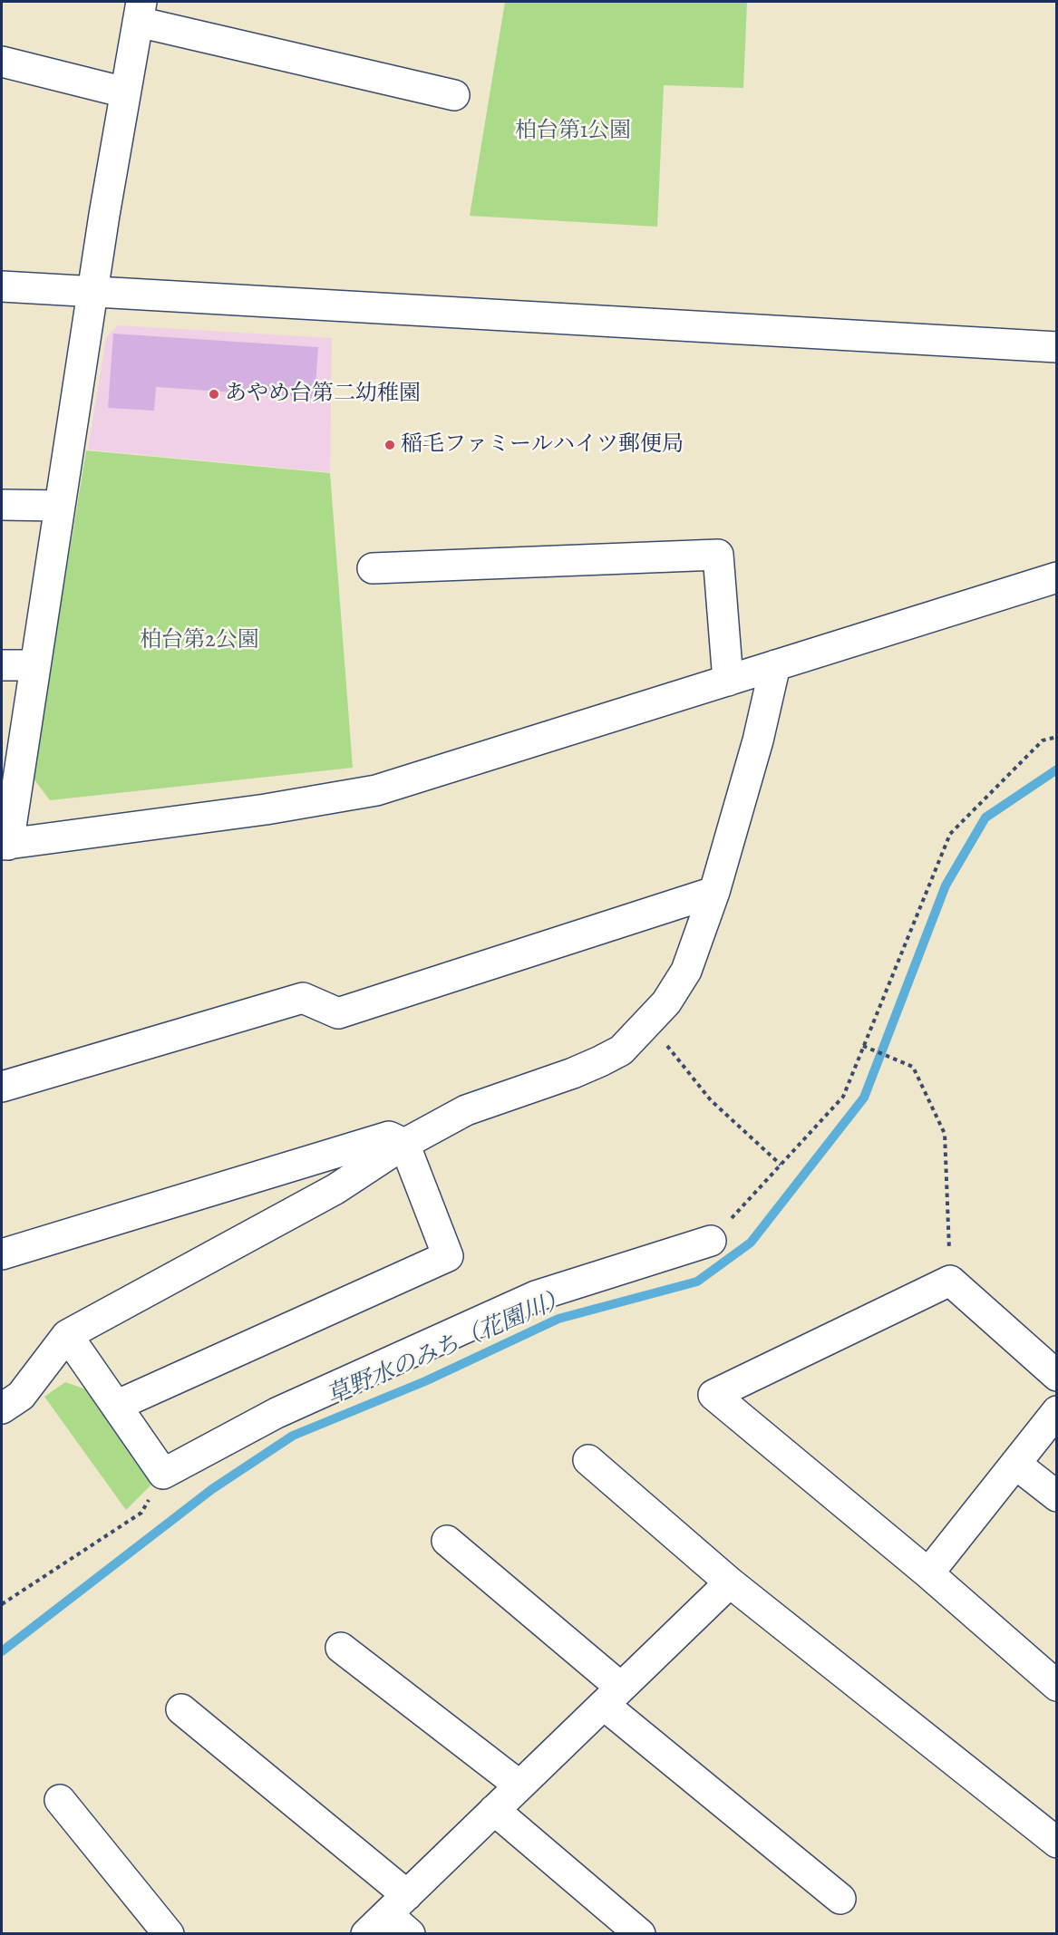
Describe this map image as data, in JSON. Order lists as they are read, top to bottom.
{
  "water": ["草野水のみち（花園川）"],
  "parks": ["柏台第1公園", "柏台第2公園"],
  "places": ["あやめ台第二幼稚園", "稲毛ファミールハイツ郵便局"]
}
